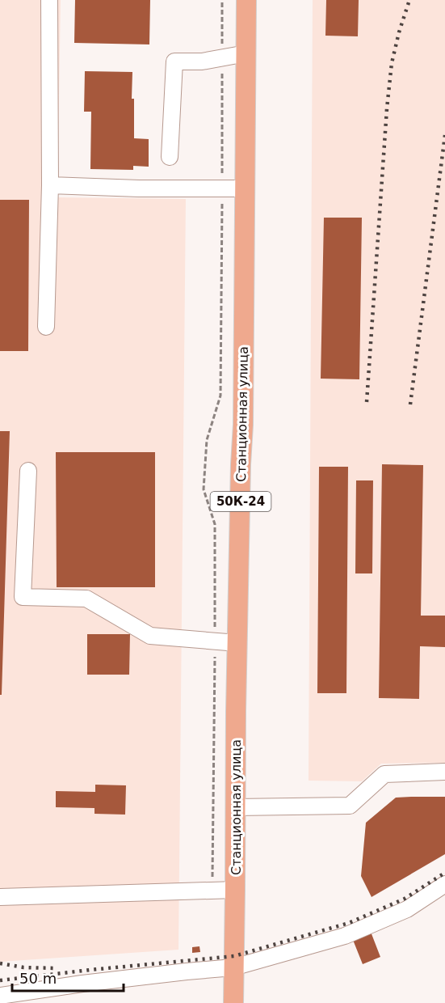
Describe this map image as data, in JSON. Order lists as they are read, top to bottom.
{
  "streets": {
    "main road": ["Станционная улица", "50К-24"]
  },
  "scale_bar": "50 m"
}
